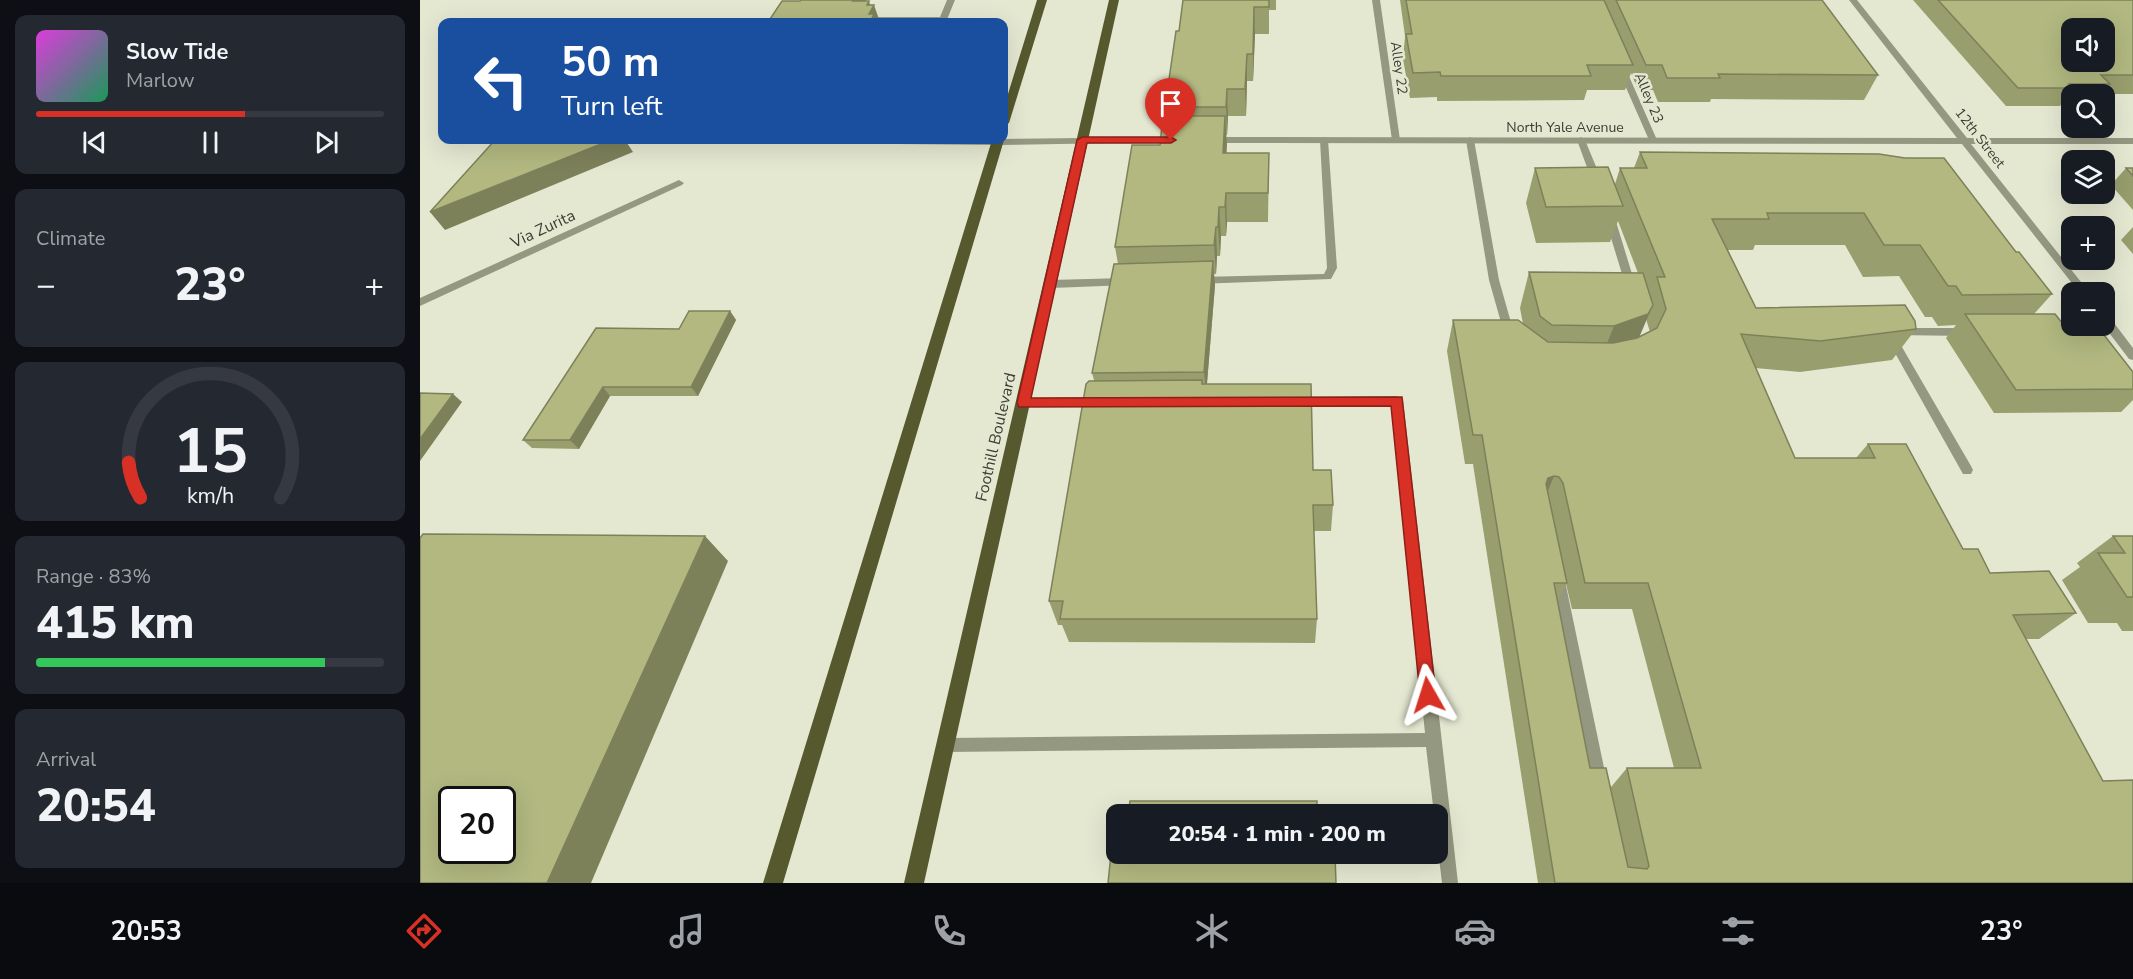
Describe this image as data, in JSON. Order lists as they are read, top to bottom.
{
  "streets": {
    "main road": ["Foothill Boulevard"],
    "street": [
      "Alley 22",
      "Alley 23",
      "North Yale Avenue",
      "12th Street",
      "Via Zurita"
    ]
  },
  "crossings": [
    ["Alley 22", "North Yale Avenue"],
    ["Alley 23", "North Yale Avenue"],
    ["North Yale Avenue", "12th Street"]
  ],
  "page": {
    "map_buttons": ["+", "−"],
    "turn": ["50 m", "Turn left"],
    "song": ["Slow Tide", "Marlow"],
    "tile": [
      "Climate",
      ["Range · 83%", "415 km"],
      ["Arrival", "20:54"]
    ],
    "heat": ["−", "23°", "+"],
    "limit": "20",
    "trip": "20:54 · 1 min · 200 m",
    "tabs": ["20:53", "23°"],
    "gauge": ["15", "km/h"]
  }
}
